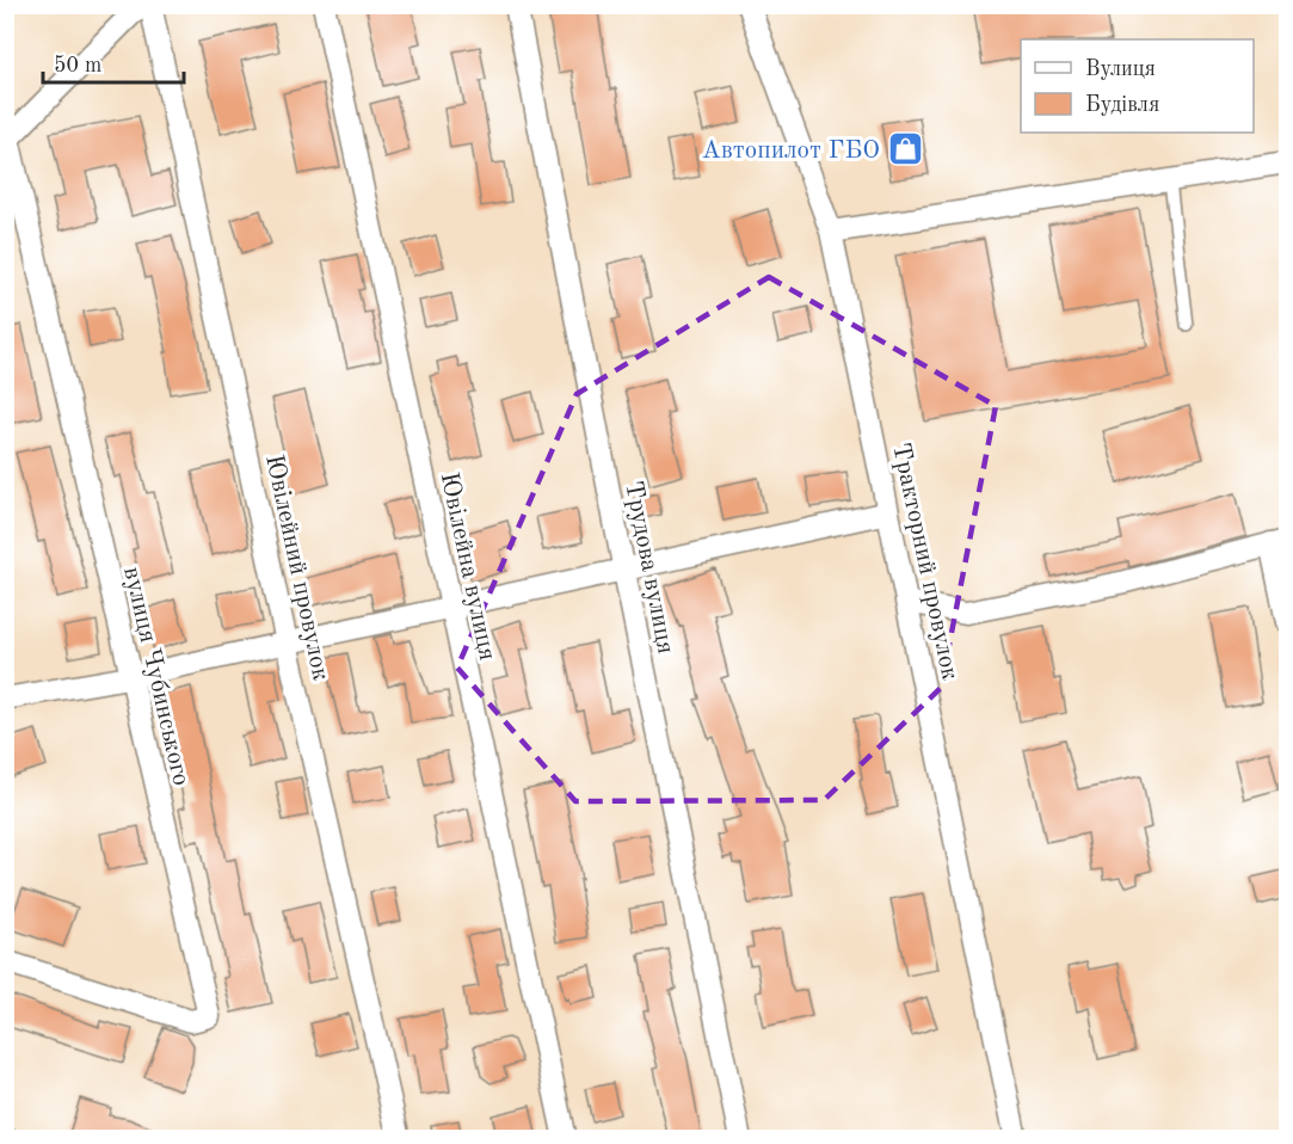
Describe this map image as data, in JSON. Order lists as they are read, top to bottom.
{
  "streets": {
    "street": [
      "Тракторний провулок",
      "Ювілейна вулиця",
      "Ювілейний провулок",
      "Трудова вулиця",
      "вулиця Чубинського"
    ]
  },
  "places": {
    "shop": ["Автопилот ГБО"]
  },
  "legend": ["Вулиця", "Будівля"],
  "scale_bar": "50 m"
}
